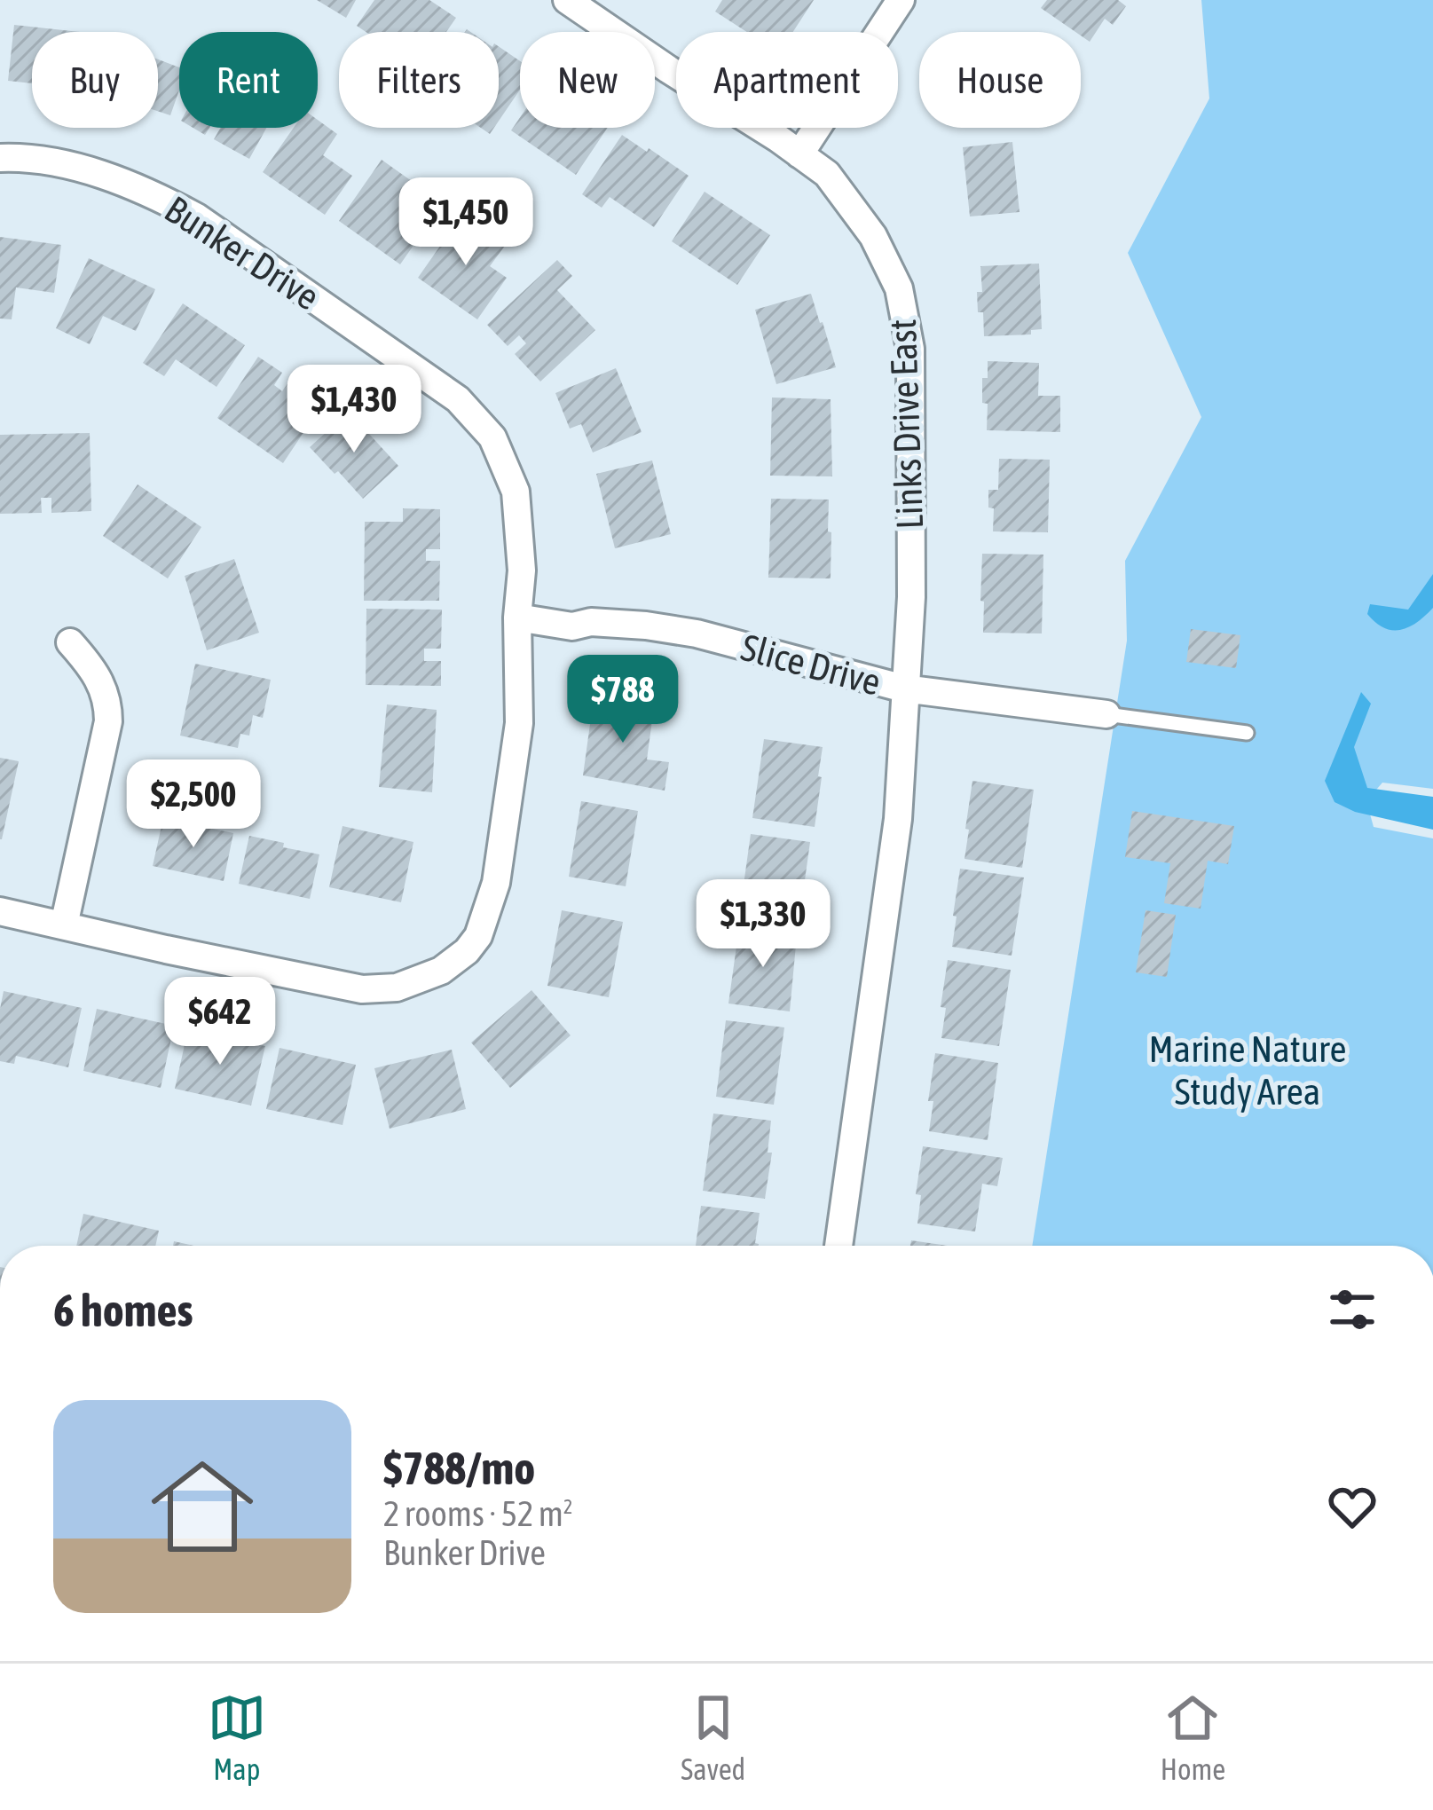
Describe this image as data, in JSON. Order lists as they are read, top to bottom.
{
  "streets": {
    "street": ["Bunker Drive", "Links Drive East", "Slice Drive"]
  },
  "crossings": [
    ["Bunker Drive", "Slice Drive"],
    ["Links Drive East", "Slice Drive"]
  ],
  "parks": ["Marine Nature Study Area"],
  "page": {
    "chip": [
      "Buy",
      "Rent",
      "Filters",
      "New",
      "Apartment",
      "House"
    ],
    "price": [
      "$1,450",
      "$1,430",
      "$788",
      "$2,500",
      "$1,330",
      "$642"
    ],
    "heading": "6 homes",
    "list": [
      {
        "name": "$788/mo",
        "note": "2 rooms · 52 m² · Bunker Drive"
      }
    ],
    "tabs": ["Map", "Saved", "Home"]
  }
}
